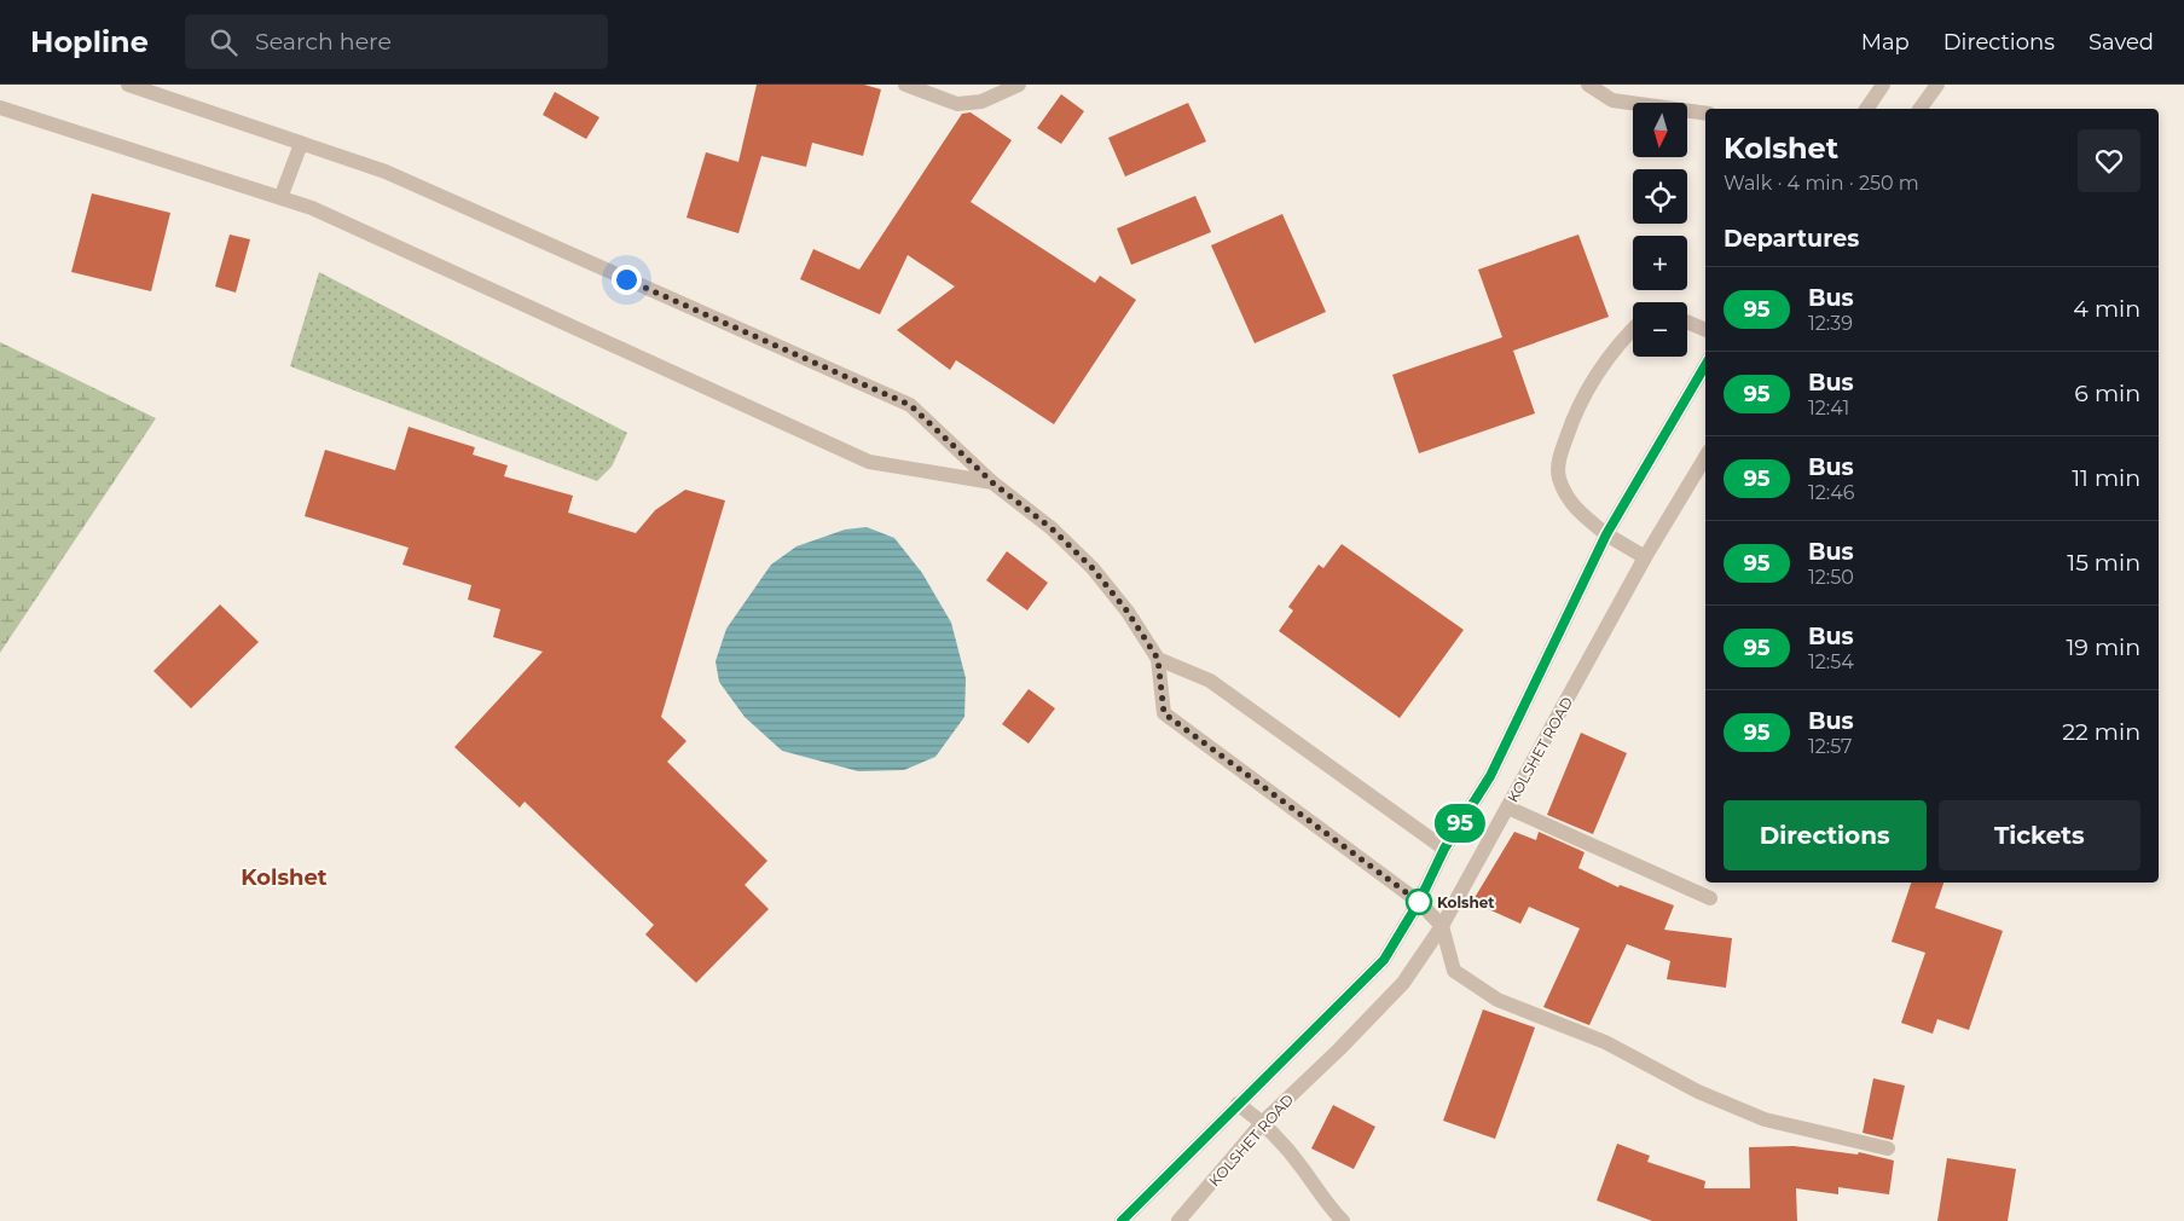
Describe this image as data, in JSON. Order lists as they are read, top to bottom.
{
  "streets": {
    "street": ["KOLSHET ROAD"]
  },
  "districts": ["Kolshet"],
  "places": ["Kolshet"],
  "lines": ["bus line 95"],
  "north": "bottom",
  "page": {
    "header": "Hopline",
    "search": "Search here",
    "nav": ["Map", "Directions", "Saved"],
    "on_map": "95",
    "map_buttons": ["+", "−"],
    "heading": [
      ["Kolshet", "Walk · 4 min · 250 m"],
      "Departures"
    ],
    "list": [
      {
        "mark": "95",
        "name": "Bus",
        "note": "12:39",
        "value": "4 min"
      },
      {
        "mark": "95",
        "name": "Bus",
        "note": "12:41",
        "value": "6 min"
      },
      {
        "mark": "95",
        "name": "Bus",
        "note": "12:46",
        "value": "11 min"
      },
      {
        "mark": "95",
        "name": "Bus",
        "note": "12:50",
        "value": "15 min"
      },
      {
        "mark": "95",
        "name": "Bus",
        "note": "12:54",
        "value": "19 min"
      },
      {
        "mark": "95",
        "name": "Bus",
        "note": "12:57",
        "value": "22 min"
      }
    ],
    "buttons": ["Directions", "Tickets"]
  }
}
